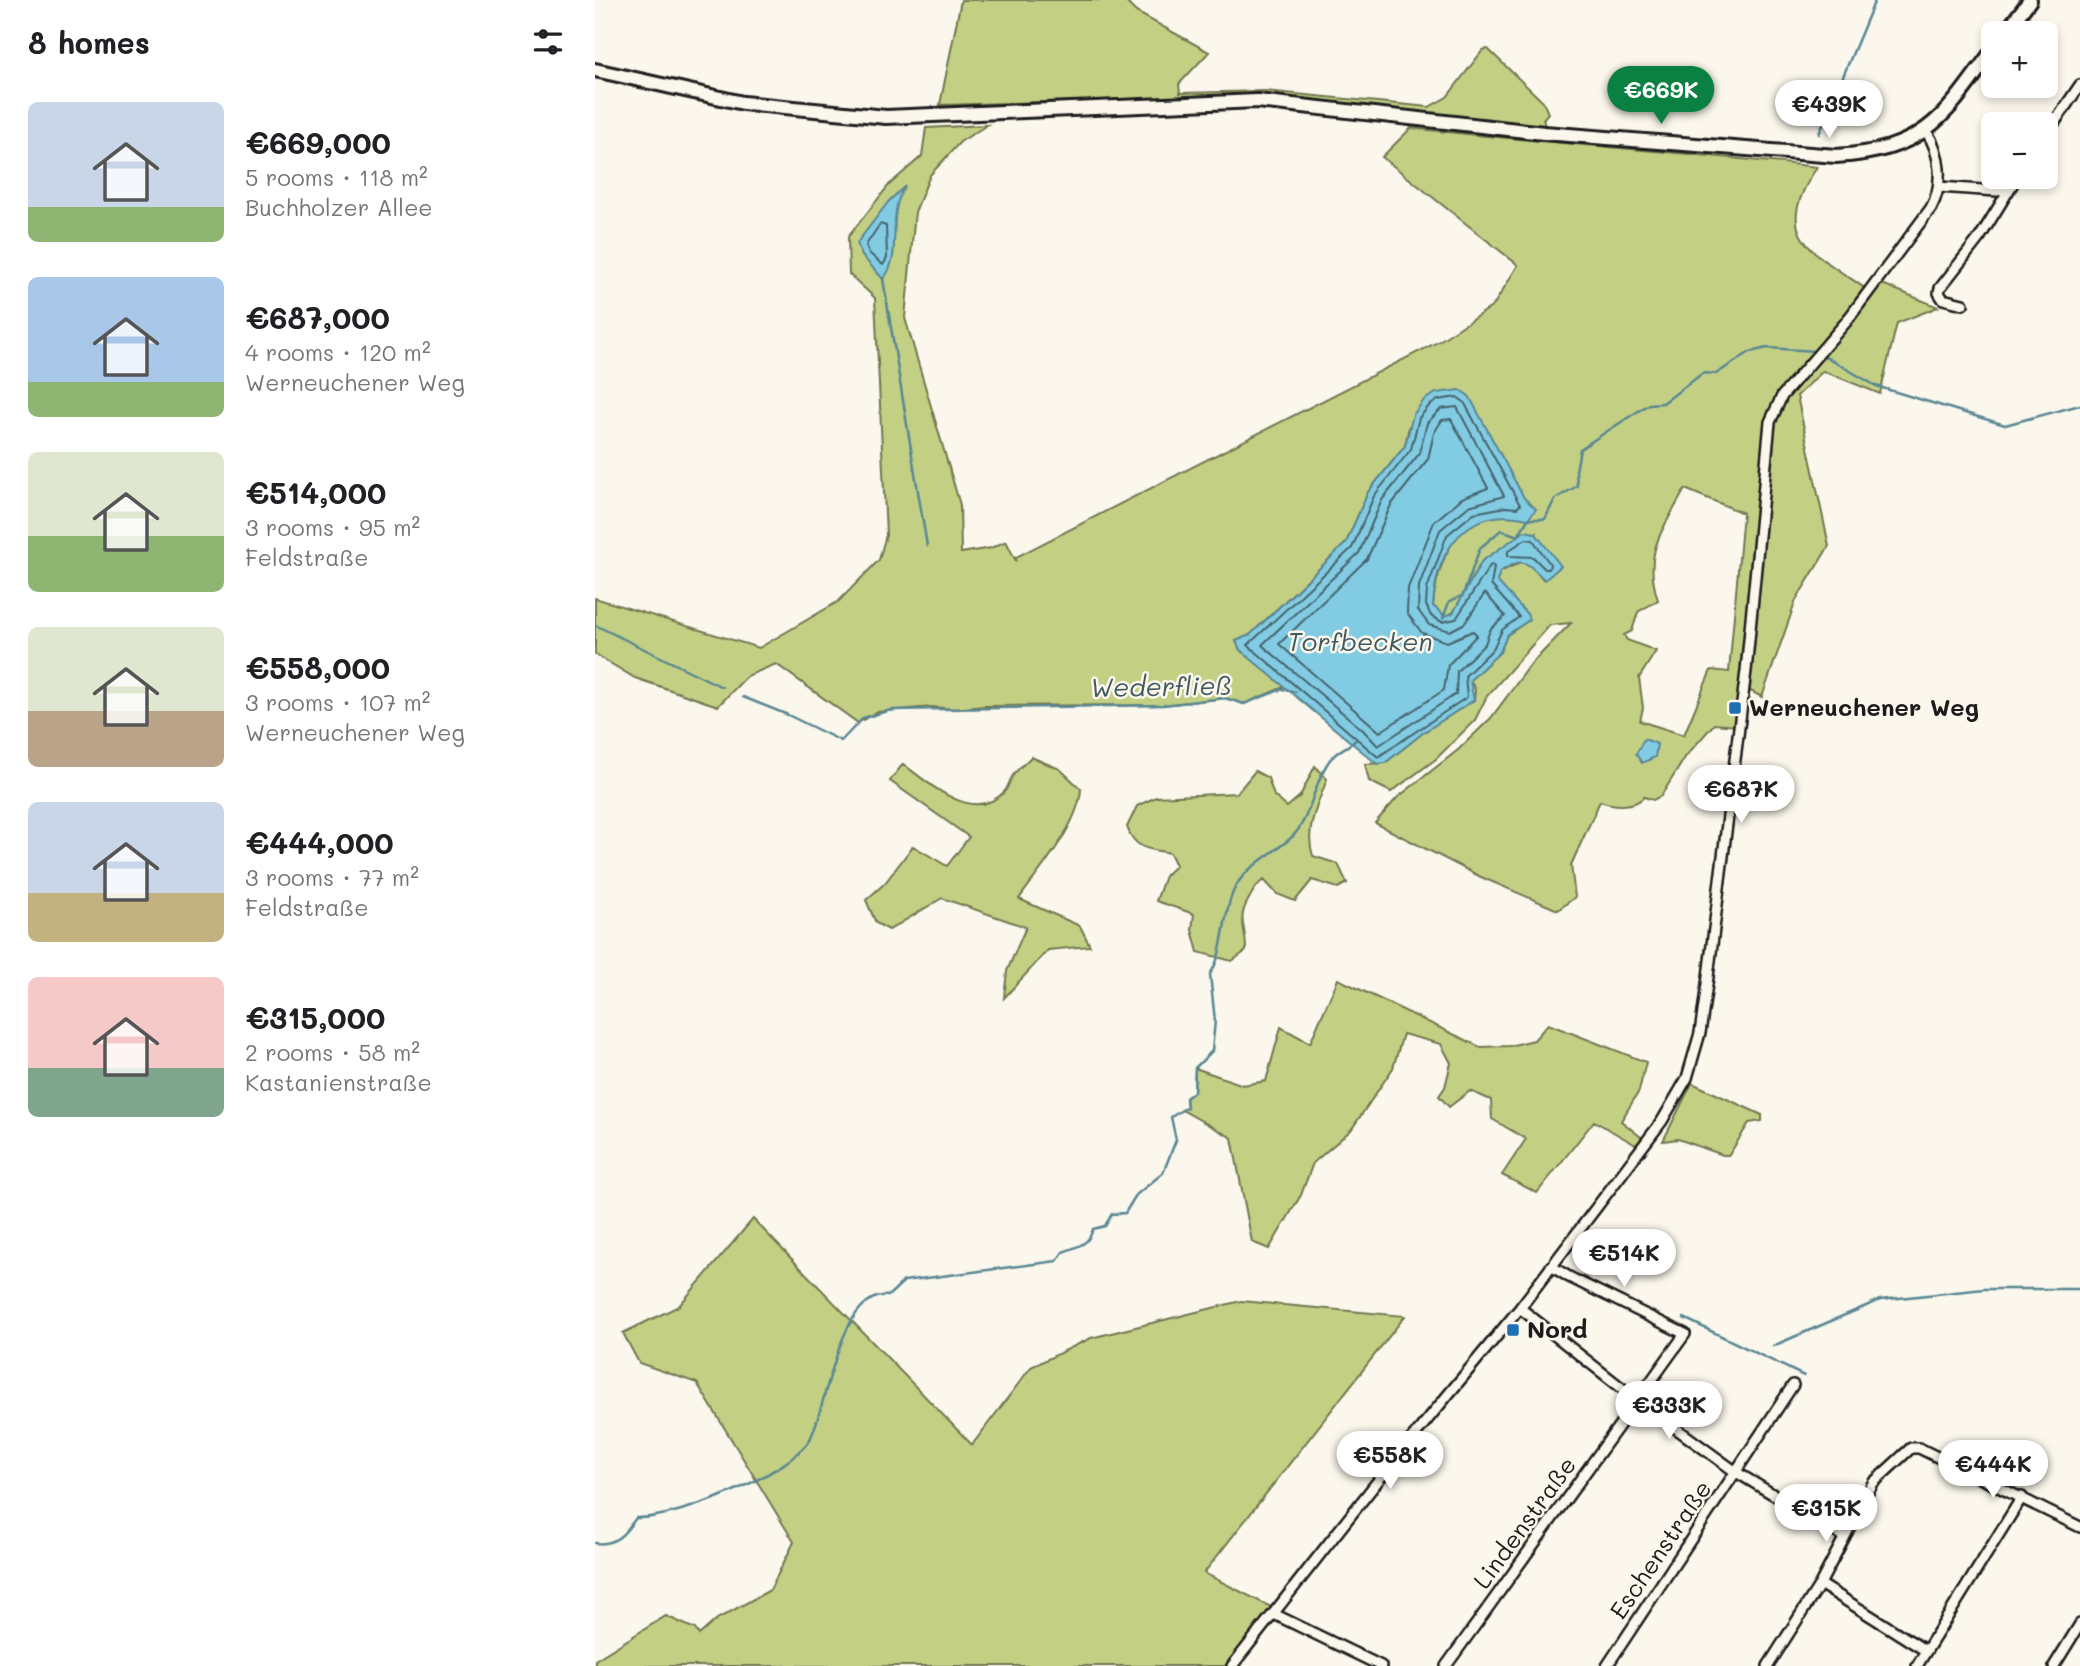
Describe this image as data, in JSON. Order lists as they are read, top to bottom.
{
  "streets": {
    "street": ["Lindenstraße", "Eschenstraße"]
  },
  "water": ["Torfbecken", "Wederfließ"],
  "places": {
    "transit": ["Werneuchener Weg", "Nord"]
  },
  "page": {
    "heading": "8 homes",
    "map_buttons": ["+", "−"],
    "price": [
      "€669K",
      "€439K",
      "€687K",
      "€514K",
      "€333K",
      "€558K",
      "€444K",
      "€315K"
    ],
    "list": [
      {
        "name": "€669,000",
        "note": "5 rooms · 118 m² · Buchholzer Allee"
      },
      {
        "name": "€687,000",
        "note": "4 rooms · 120 m² · Werneuchener Weg"
      },
      {
        "name": "€514,000",
        "note": "3 rooms · 95 m² · Feldstraße"
      },
      {
        "name": "€558,000",
        "note": "3 rooms · 107 m² · Werneuchener Weg"
      },
      {
        "name": "€444,000",
        "note": "3 rooms · 77 m² · Feldstraße"
      },
      {
        "name": "€315,000",
        "note": "2 rooms · 58 m² · Kastanienstraße"
      }
    ]
  }
}
